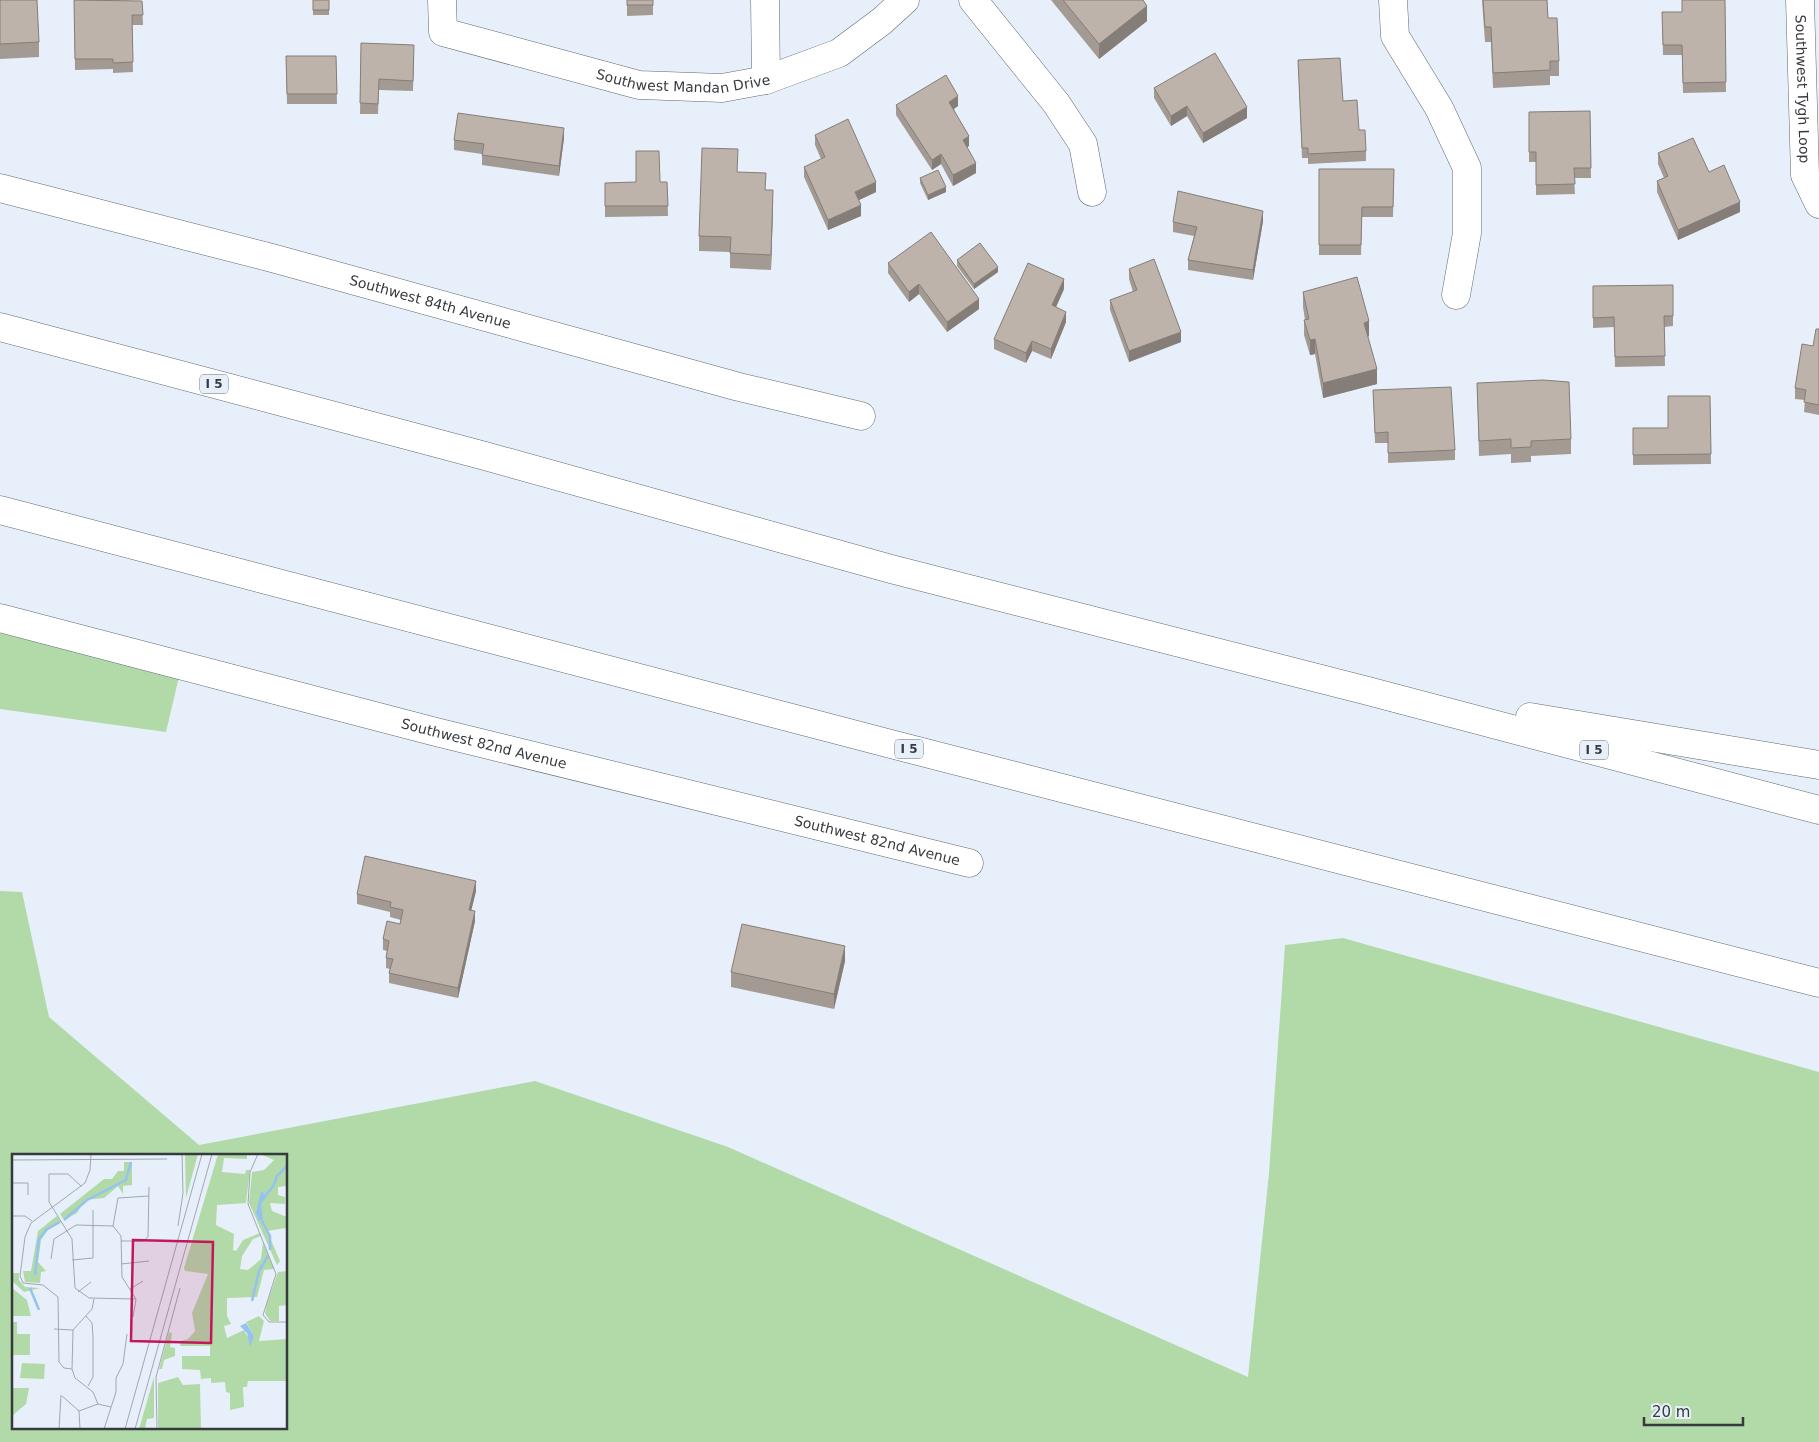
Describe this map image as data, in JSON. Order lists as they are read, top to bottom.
{
  "streets": {
    "main road": [
      "Southwest Mandan Drive",
      "Southwest Tygh Loop",
      "Southwest 84th Avenue",
      "I 5",
      "Southwest 82nd Avenue"
    ]
  },
  "scale_bar": "20 m"
}
